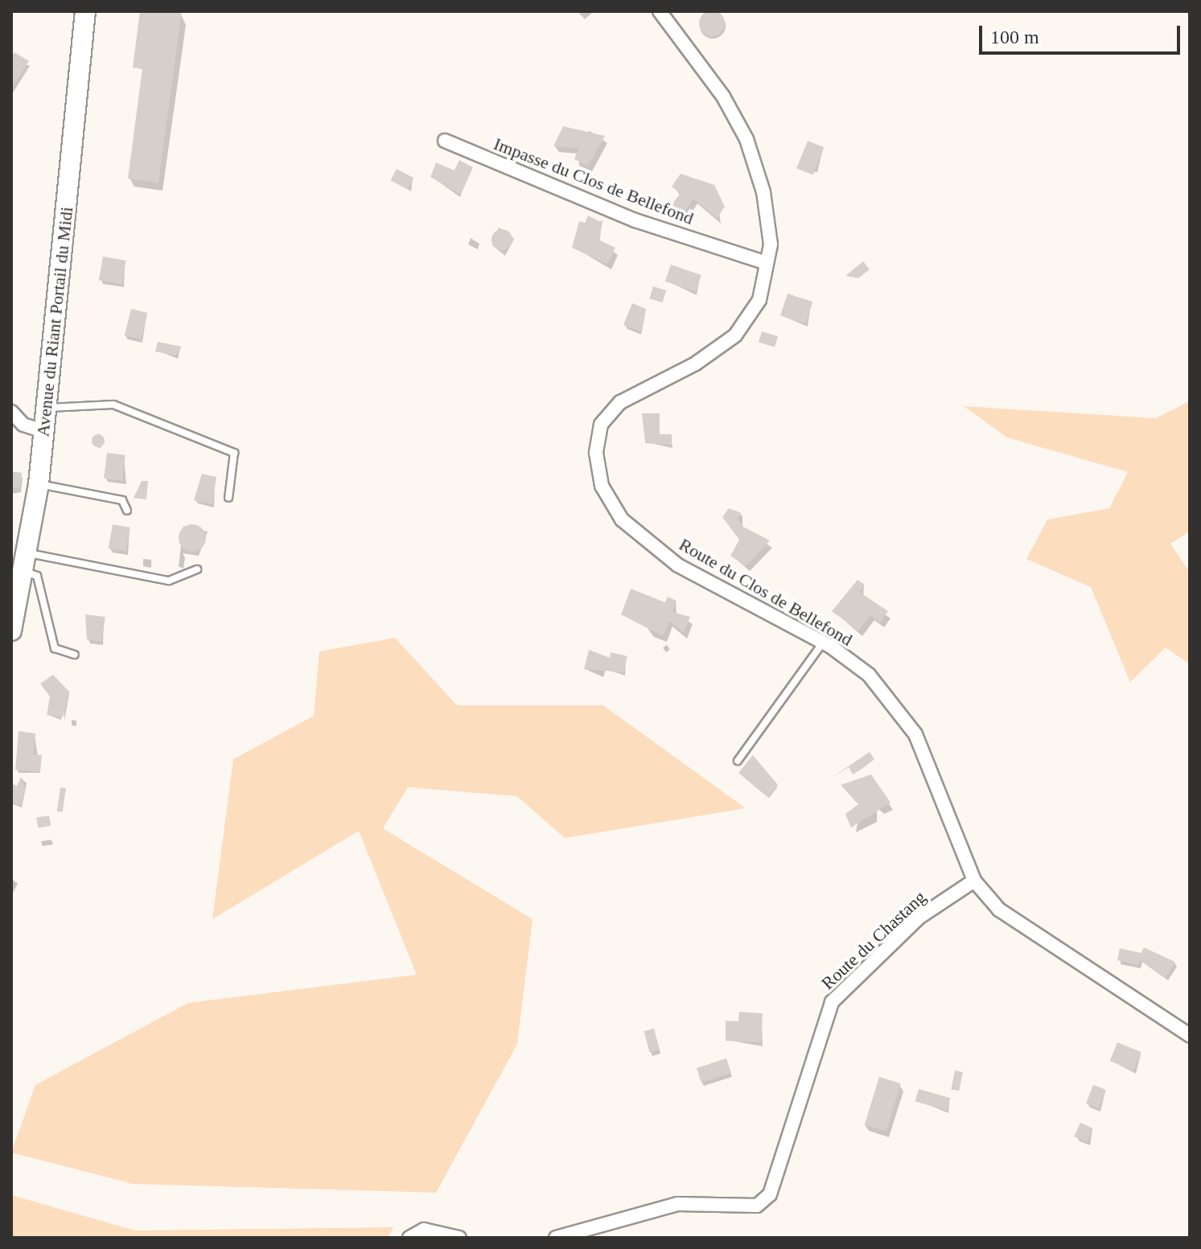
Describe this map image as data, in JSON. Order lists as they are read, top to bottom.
{
  "streets": {
    "main road": ["Avenue du Riant Portail du Midi"],
    "street": ["Impasse du Clos de Bellefond", "Route du Clos de Bellefond", "Route du Chastang"]
  },
  "crossings": [
    ["Impasse du Clos de Bellefond", "Route du Clos de Bellefond"],
    ["Route du Clos de Bellefond", "Route du Chastang"]
  ],
  "scale_bar": "100 m"
}
